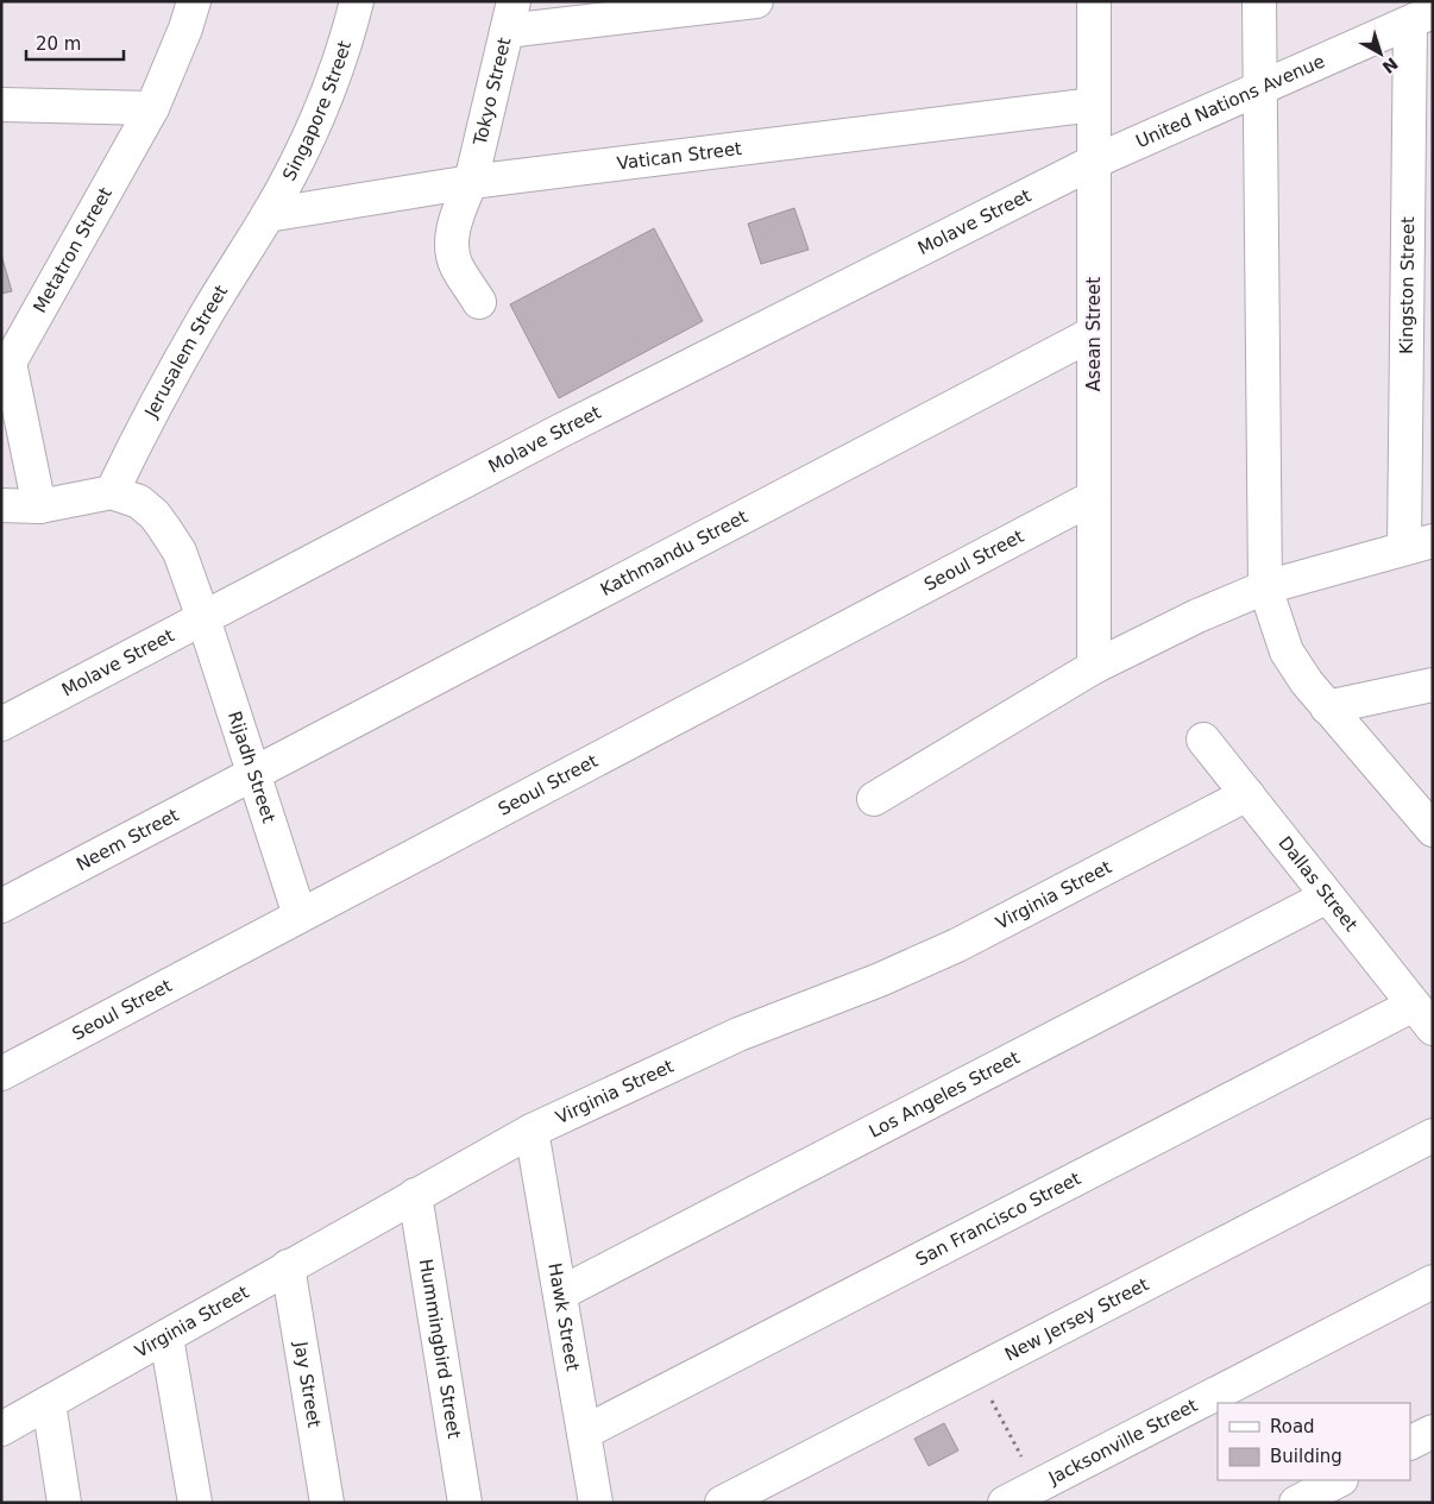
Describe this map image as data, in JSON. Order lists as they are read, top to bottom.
{
  "streets": {
    "street": [
      "Tokyo Street",
      "United Nations Avenue",
      "Singapore Street",
      "Vatican Street",
      "Molave Street",
      "Metatron Street",
      "Kingston Street",
      "Asean Street",
      "Jerusalem Street",
      "Kathmandu Street",
      "Seoul Street",
      "Rijadh Street",
      "Neem Street",
      "Dallas Street",
      "Virginia Street",
      "Los Angeles Street",
      "San Francisco Street",
      "Hawk Street",
      "New Jersey Street",
      "Hummingbird Street",
      "Jay Street",
      "Jacksonville Street"
    ]
  },
  "crossings": [
    ["Tokyo Street", "Vatican Street"],
    ["United Nations Avenue", "Molave Street"],
    ["United Nations Avenue", "Kingston Street"],
    ["United Nations Avenue", "Asean Street"],
    ["Singapore Street", "Vatican Street"],
    ["Singapore Street", "Jerusalem Street"],
    ["Vatican Street", "Asean Street"],
    ["Vatican Street", "Jerusalem Street"],
    ["Molave Street", "Asean Street"],
    ["Molave Street", "Rijadh Street"],
    ["Asean Street", "Kathmandu Street"],
    ["Asean Street", "Seoul Street"],
    ["Jerusalem Street", "Rijadh Street"],
    ["Kathmandu Street", "Rijadh Street"],
    ["Kathmandu Street", "Neem Street"],
    ["Seoul Street", "Rijadh Street"],
    ["Rijadh Street", "Neem Street"],
    ["Dallas Street", "Virginia Street"],
    ["Dallas Street", "Los Angeles Street"],
    ["Dallas Street", "San Francisco Street"],
    ["Virginia Street", "Hawk Street"],
    ["Virginia Street", "Hummingbird Street"],
    ["Virginia Street", "Jay Street"],
    ["Los Angeles Street", "Hawk Street"],
    ["San Francisco Street", "Hawk Street"]
  ],
  "legend": ["Road", "Building"],
  "scale_bar": "20 m",
  "north": "bottom right"
}
